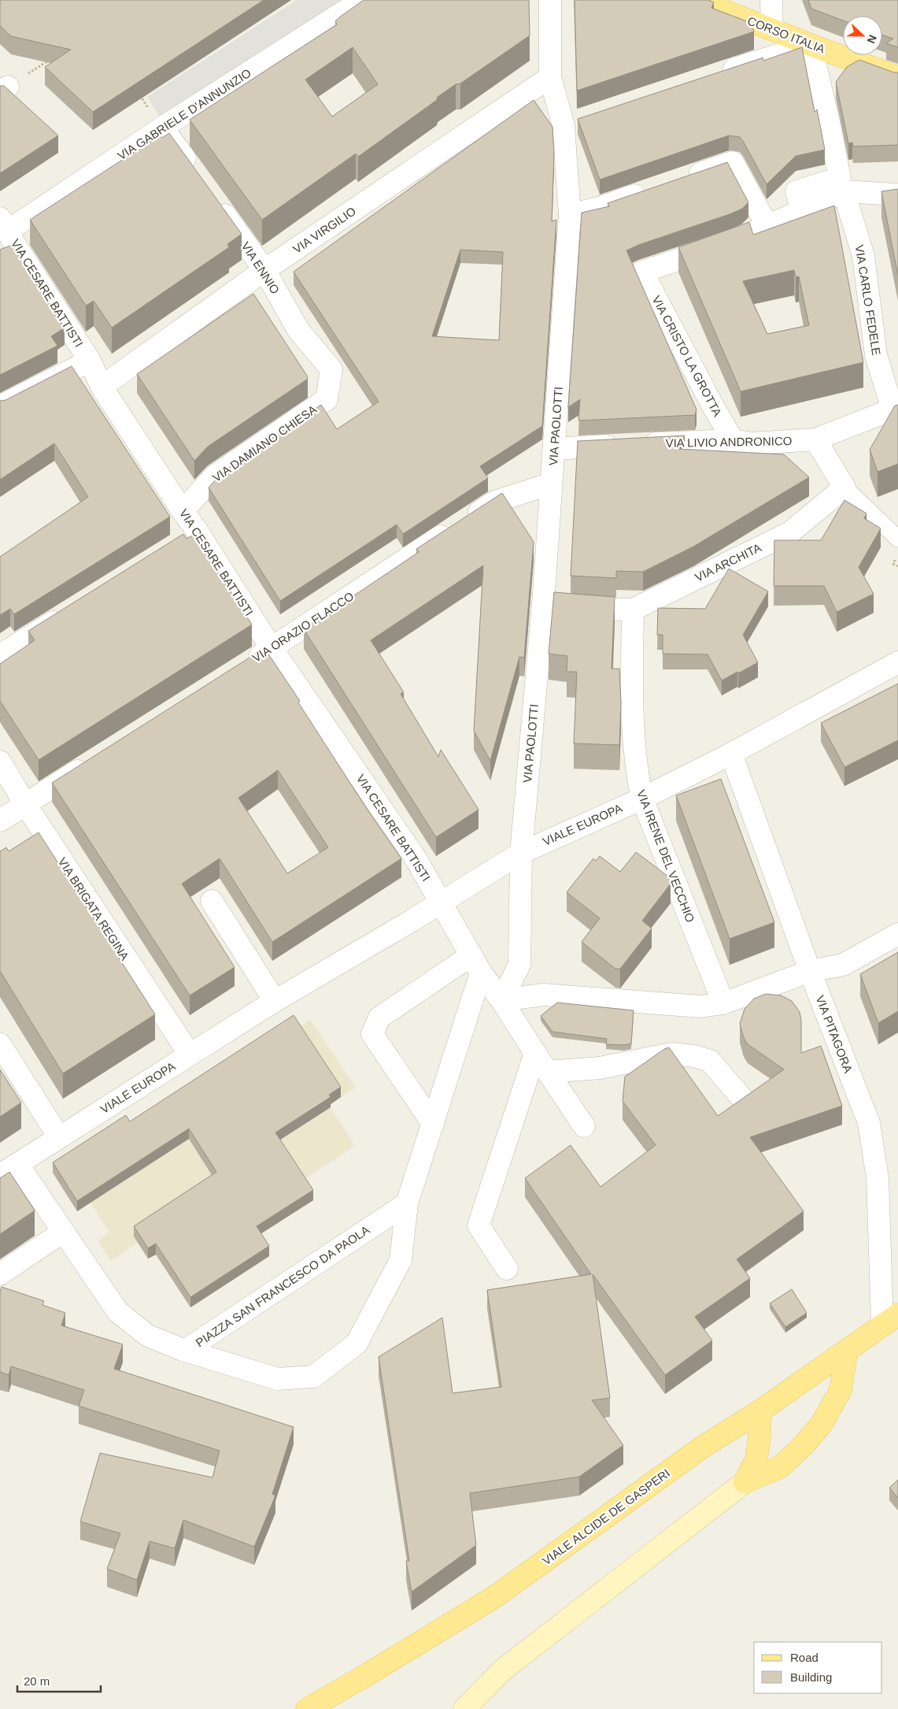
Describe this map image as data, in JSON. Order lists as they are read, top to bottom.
{
  "streets": {
    "main road": ["CORSO ITALIA", "VIALE ALCIDE DE GASPERI"],
    "street": [
      "VIA GABRIELE D'ANNUNZIO",
      "VIA VIRGILIO",
      "VIA ENNIO",
      "VIA CESARE BATTISTI",
      "VIA CARLO FEDELE",
      "VIA CRISTO LA GROTTA",
      "VIA PAOLOTTI",
      "VIA LIVIO ANDRONICO",
      "VIA DAMIANO CHIESA",
      "VIA ARCHITA",
      "VIA ORAZIO FLACCO",
      "VIALE EUROPA",
      "VIA IRENE DEL VECCHIO",
      "VIA BRIGATA REGINA",
      "VIA PITAGORA",
      "PIAZZA SAN FRANCESCO DA PAOLA"
    ]
  },
  "crossings": [
    ["VIA GABRIELE D'ANNUNZIO", "VIA CESARE BATTISTI"],
    ["VIA VIRGILIO", "VIA ENNIO"],
    ["VIA VIRGILIO", "VIA CESARE BATTISTI"],
    ["VIA VIRGILIO", "VIA PAOLOTTI"],
    ["VIA ENNIO", "VIA DAMIANO CHIESA"],
    ["VIA CESARE BATTISTI", "VIA DAMIANO CHIESA"],
    ["VIA CESARE BATTISTI", "VIA ORAZIO FLACCO"],
    ["VIA CESARE BATTISTI", "VIALE EUROPA"],
    ["VIA CARLO FEDELE", "VIA LIVIO ANDRONICO"],
    ["VIA CRISTO LA GROTTA", "VIA LIVIO ANDRONICO"],
    ["VIA PAOLOTTI", "VIA LIVIO ANDRONICO"],
    ["VIA PAOLOTTI", "VIA ARCHITA"],
    ["VIA PAOLOTTI", "VIA ORAZIO FLACCO"],
    ["VIA PAOLOTTI", "VIALE EUROPA"],
    ["VIA ARCHITA", "VIA IRENE DEL VECCHIO"],
    ["VIALE EUROPA", "VIA IRENE DEL VECCHIO"],
    ["VIALE EUROPA", "VIA BRIGATA REGINA"],
    ["VIALE EUROPA", "VIA PITAGORA"],
    ["VIA PITAGORA", "VIALE ALCIDE DE GASPERI"]
  ],
  "legend": ["Road", "Building"],
  "scale_bar": "20 m",
  "north": "right"
}
